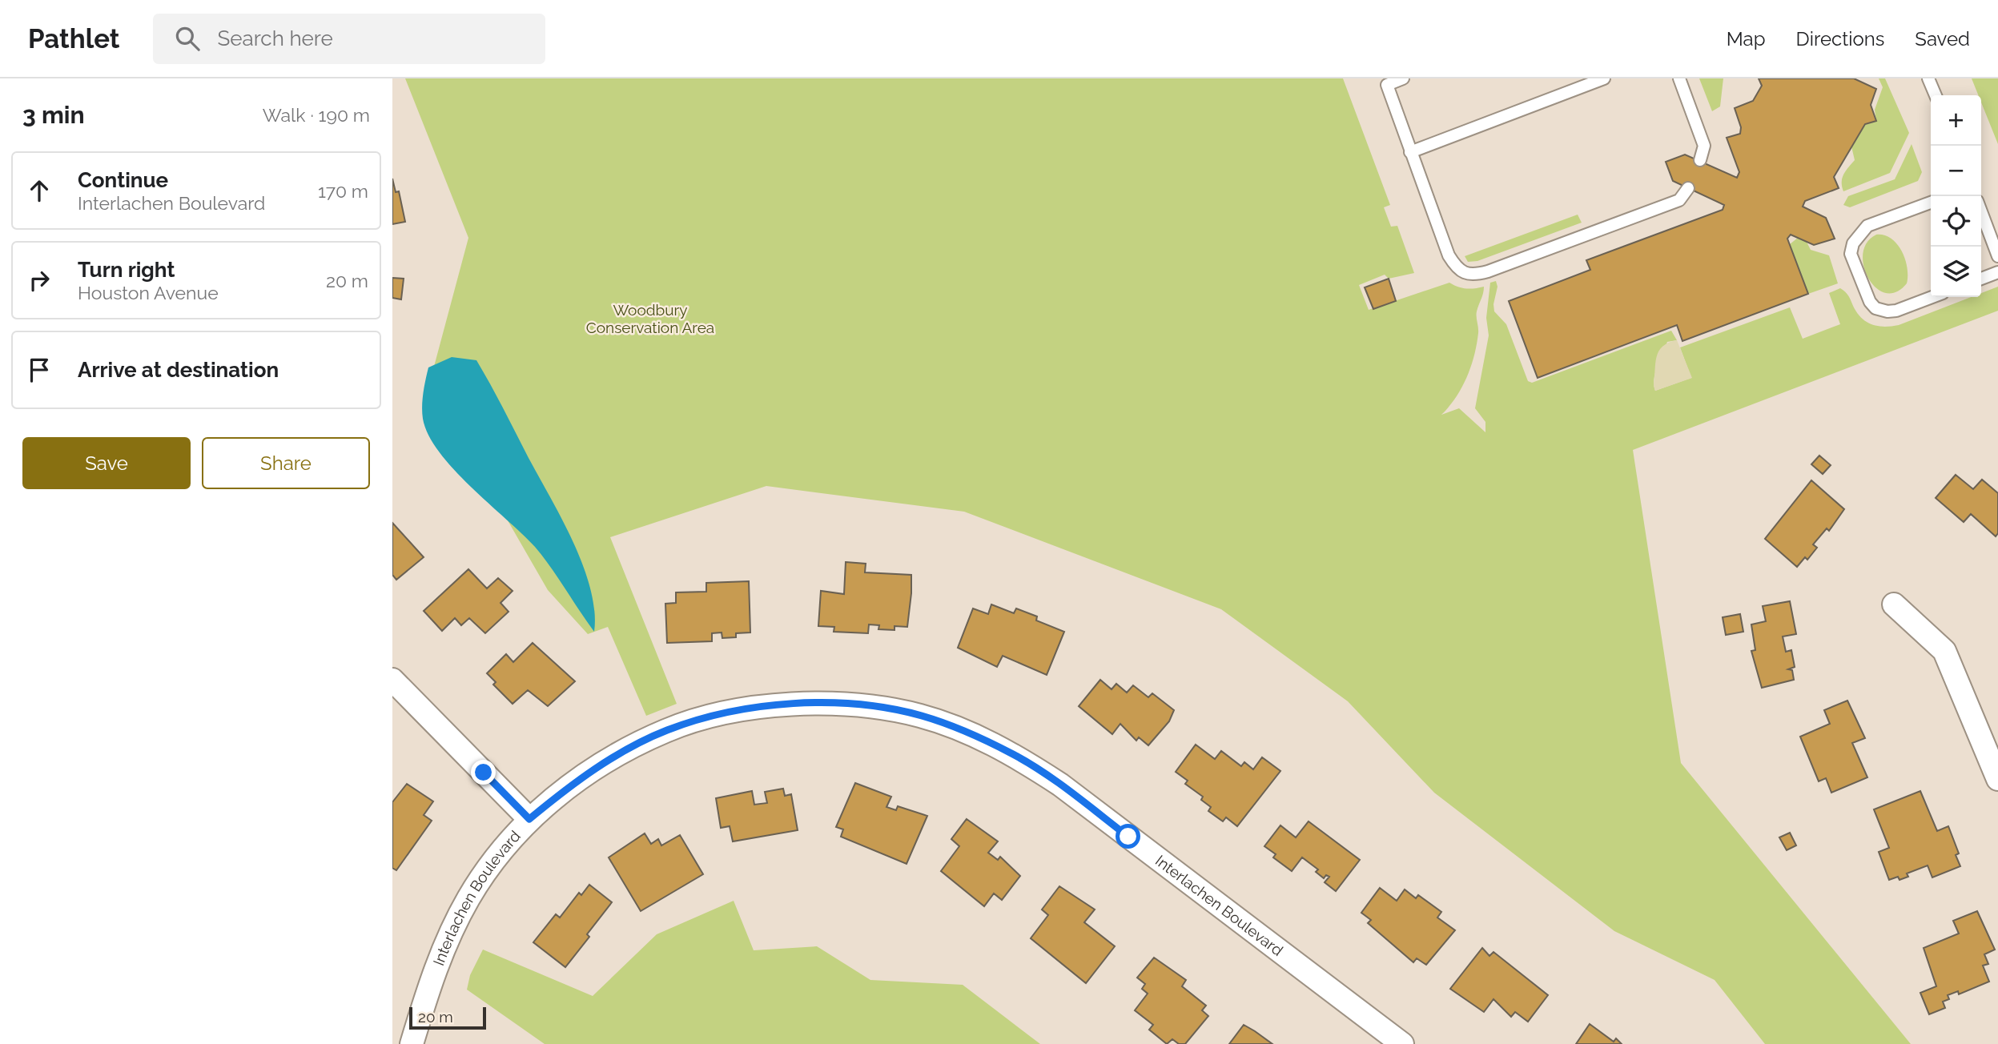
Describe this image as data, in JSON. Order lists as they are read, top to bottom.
{
  "streets": {
    "street": ["Interlachen Boulevard"]
  },
  "parks": ["Woodbury Conservation Area"],
  "scale_bar": "20 m",
  "page": {
    "header": "Pathlet",
    "search": "Search here",
    "nav": ["Map", "Directions", "Saved"],
    "heading": ["3 min", "Walk · 190 m"],
    "map_buttons": ["+", "−"],
    "list": [
      ["Continue", "Interlachen Boulevard", "170 m"],
      ["Turn right", "Houston Avenue", "20 m"],
      "Arrive at destination"
    ],
    "buttons": ["Save", "Share"],
    "scale": "20 m"
  }
}
